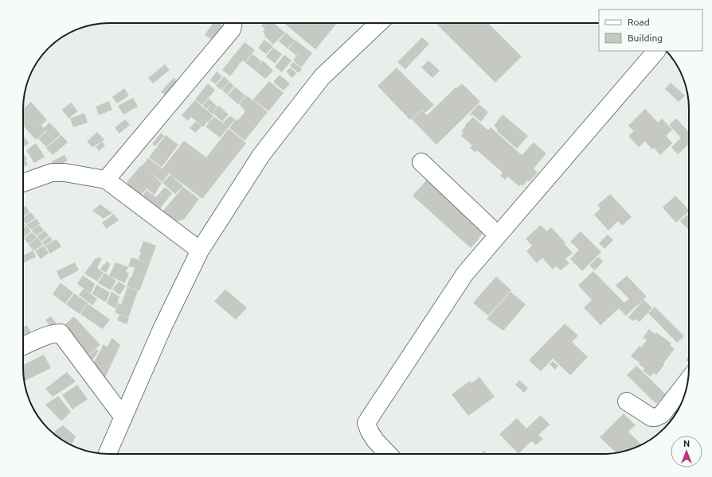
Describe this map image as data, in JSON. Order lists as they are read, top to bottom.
{
  "legend": ["Road", "Building"],
  "north": "top"
}
